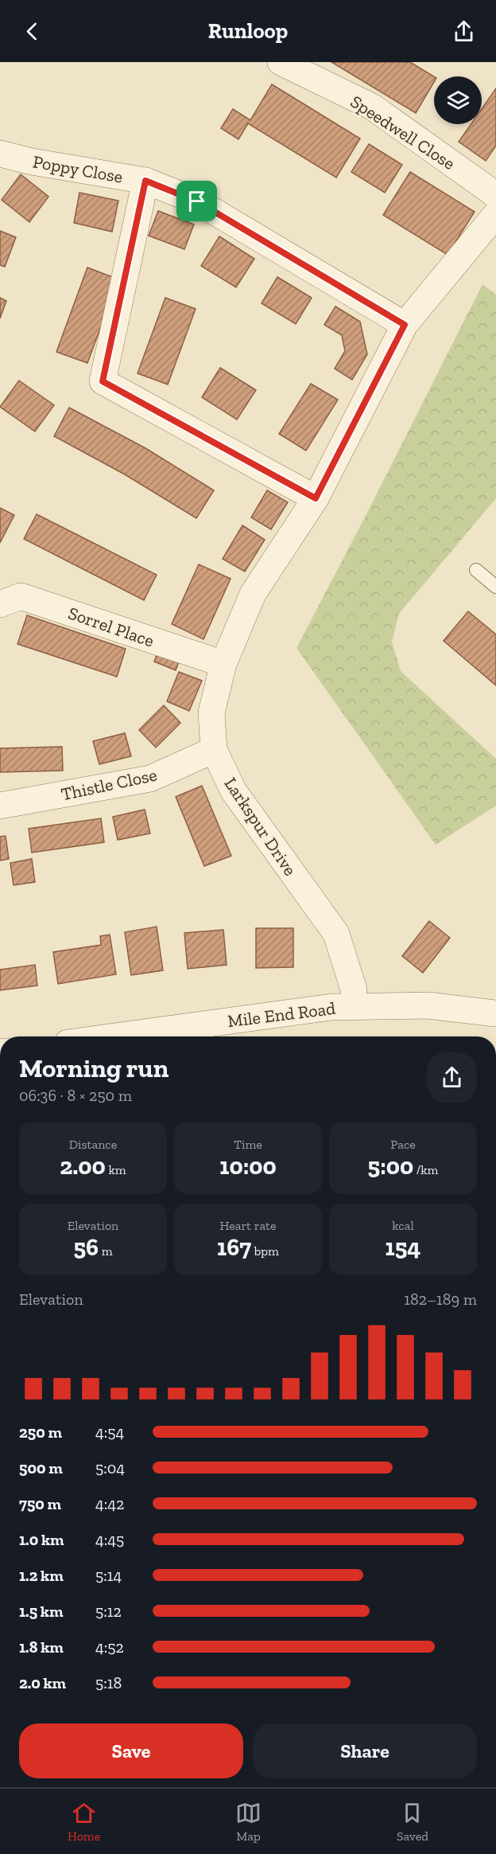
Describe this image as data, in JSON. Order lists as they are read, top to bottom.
{
  "streets": {
    "street": [
      "Speedwell Close",
      "Poppy Close",
      "Sorrel Place",
      "Thistle Close",
      "Larkspur Drive",
      "Mile End Road"
    ]
  },
  "crossings": [
    ["Poppy Close", "Larkspur Drive"],
    ["Sorrel Place", "Larkspur Drive"],
    ["Thistle Close", "Larkspur Drive"]
  ],
  "page": {
    "header": "Runloop",
    "heading": ["Morning run", "06:36 · 8 × 250 m"],
    "stats": [
      ["Distance", "2.00 km"],
      ["Time", "10:00"],
      ["Pace", "5:00 /km"],
      ["Elevation", "56 m"],
      ["Heart rate", "167 bpm"],
      ["kcal", "154"]
    ],
    "chart": ["Elevation", "182–189 m"],
    "list": [
      {
        "name": "250 m",
        "note": "4:54"
      },
      {
        "name": "500 m",
        "note": "5:04"
      },
      {
        "name": "750 m",
        "note": "4:42"
      },
      {
        "name": "1.0 km",
        "note": "4:45"
      },
      {
        "name": "1.2 km",
        "note": "5:14"
      },
      {
        "name": "1.5 km",
        "note": "5:12"
      },
      {
        "name": "1.8 km",
        "note": "4:52"
      },
      {
        "name": "2.0 km",
        "note": "5:18"
      }
    ],
    "buttons": ["Save", "Share"],
    "tabs": ["Home", "Map", "Saved"]
  }
}
